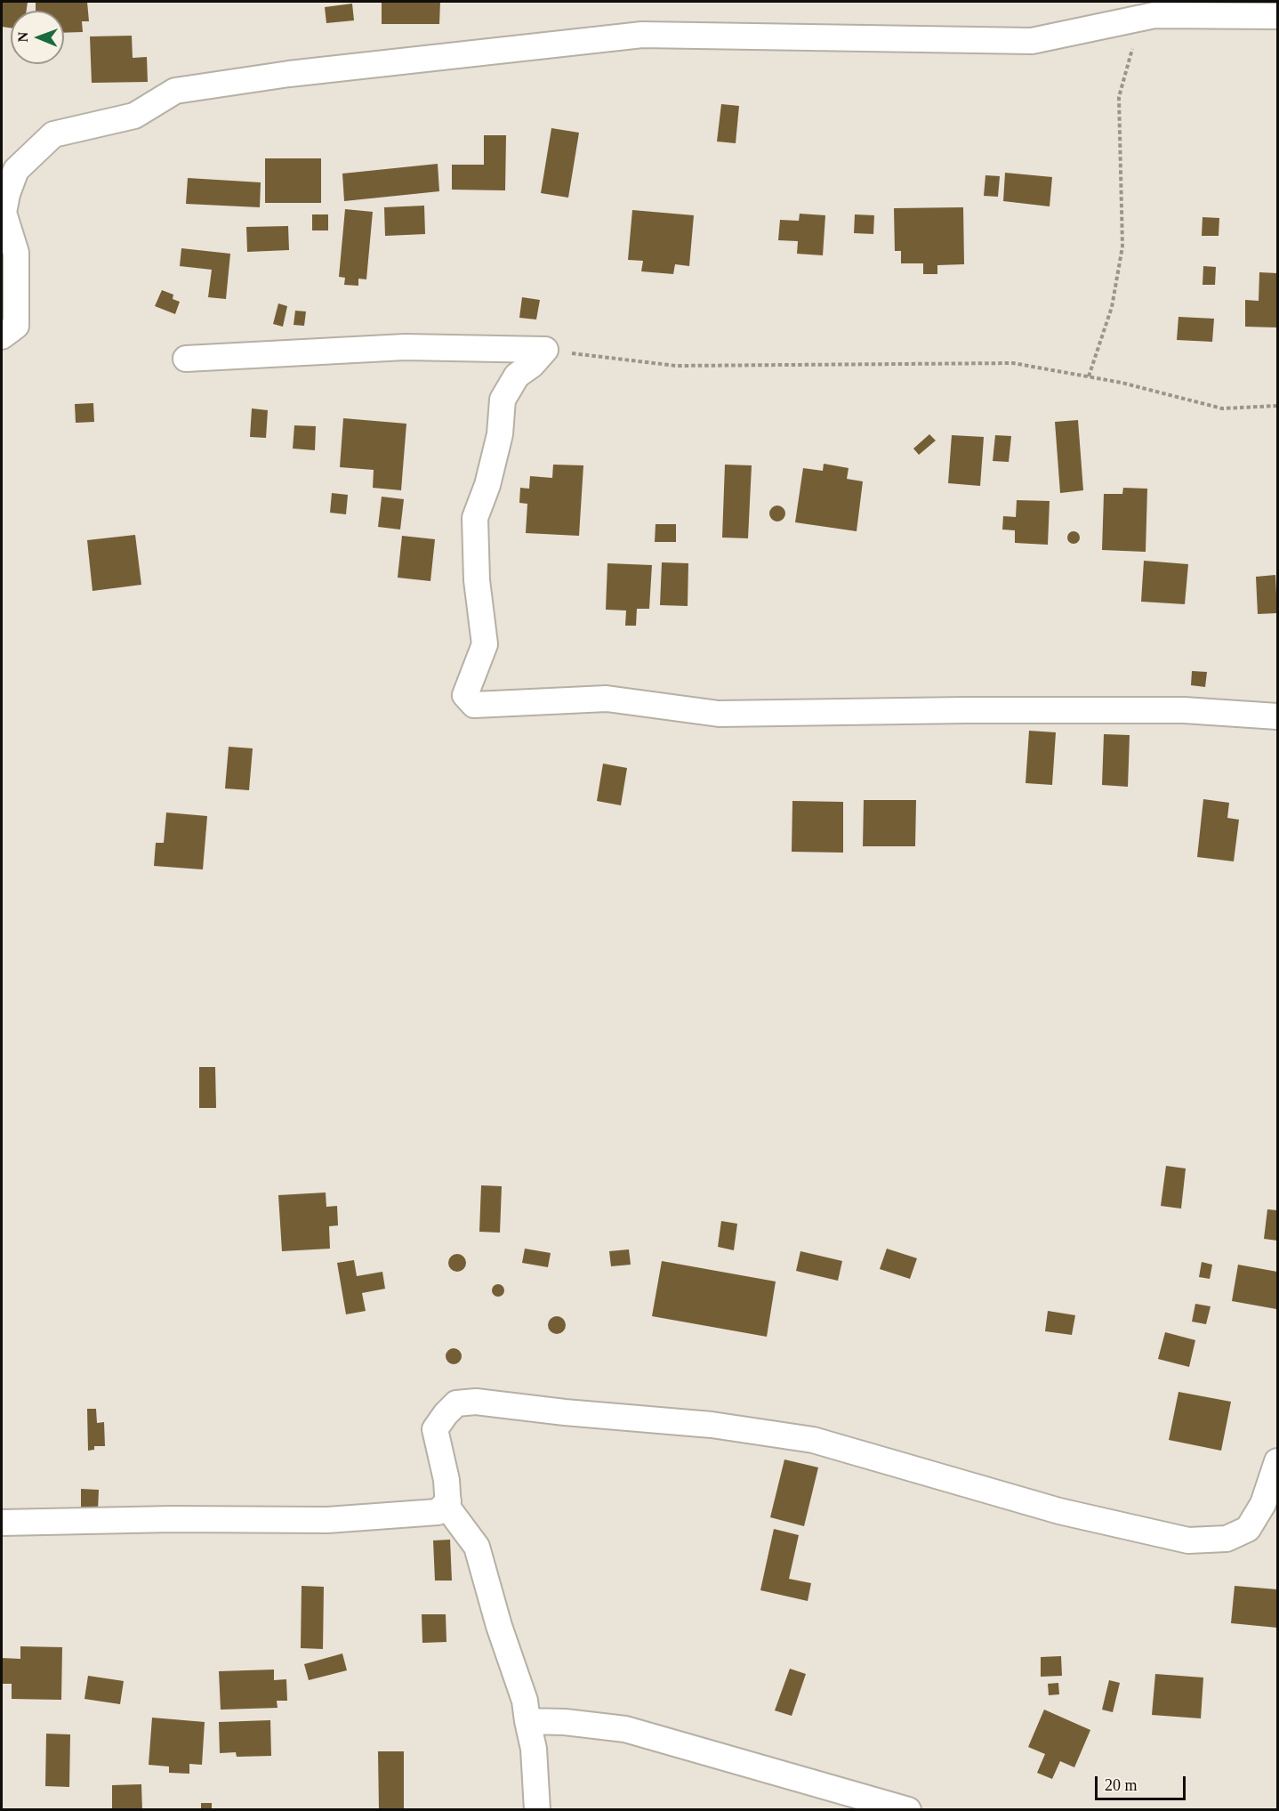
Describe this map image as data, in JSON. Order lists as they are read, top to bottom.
{
  "scale_bar": "20 m",
  "north": "left"
}
